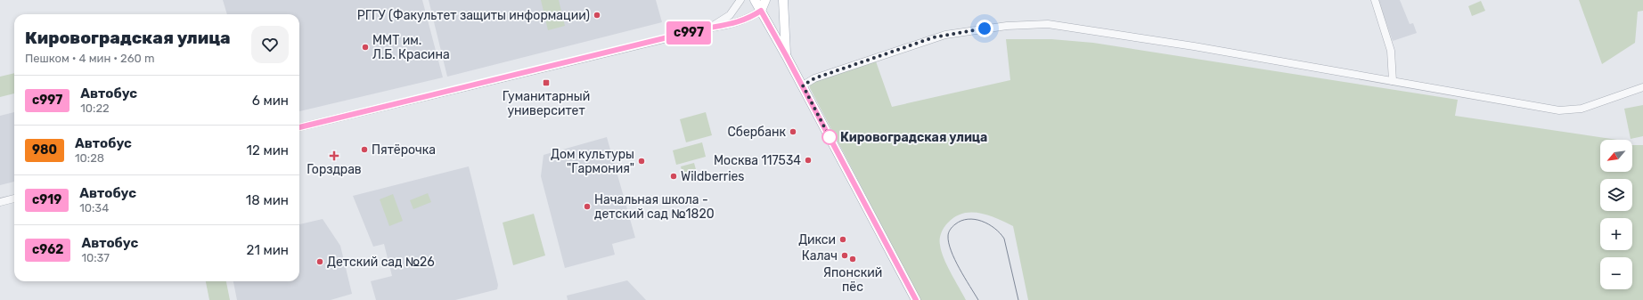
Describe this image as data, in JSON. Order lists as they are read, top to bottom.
{
  "places": {
    "other": [
      "РГГУ (Факультет защиты информации)",
      "ММТ им. Л.Б. Красина",
      "Сбербанк",
      "Кировоградская улица",
      "Пятёрочка",
      "Москва 117534",
      "Дом культуры \"Гармония\"",
      "Wildberries",
      "Начальная школа - детский сад №1820",
      "Дикси",
      "Калач",
      "Японский пёс",
      "Детский сад №26"
    ],
    "transit": ["Гуманитарный университет"],
    "health": ["Горздрав"]
  },
  "lines": ["bus line с997"],
  "north": "bottom left",
  "page": {
    "on_map": "с997",
    "heading": ["Кировоградская улица", "Пешком · 4 мин · 260 m"],
    "list": [
      {
        "mark": "с997",
        "name": "Автобус",
        "note": "10:22",
        "value": "6 мин"
      },
      {
        "mark": "980",
        "name": "Автобус",
        "note": "10:28",
        "value": "12 мин"
      },
      {
        "mark": "с919",
        "name": "Автобус",
        "note": "10:34",
        "value": "18 мин"
      },
      {
        "mark": "с962",
        "name": "Автобус",
        "note": "10:37",
        "value": "21 мин"
      }
    ],
    "map_buttons": ["+", "−"]
  }
}
